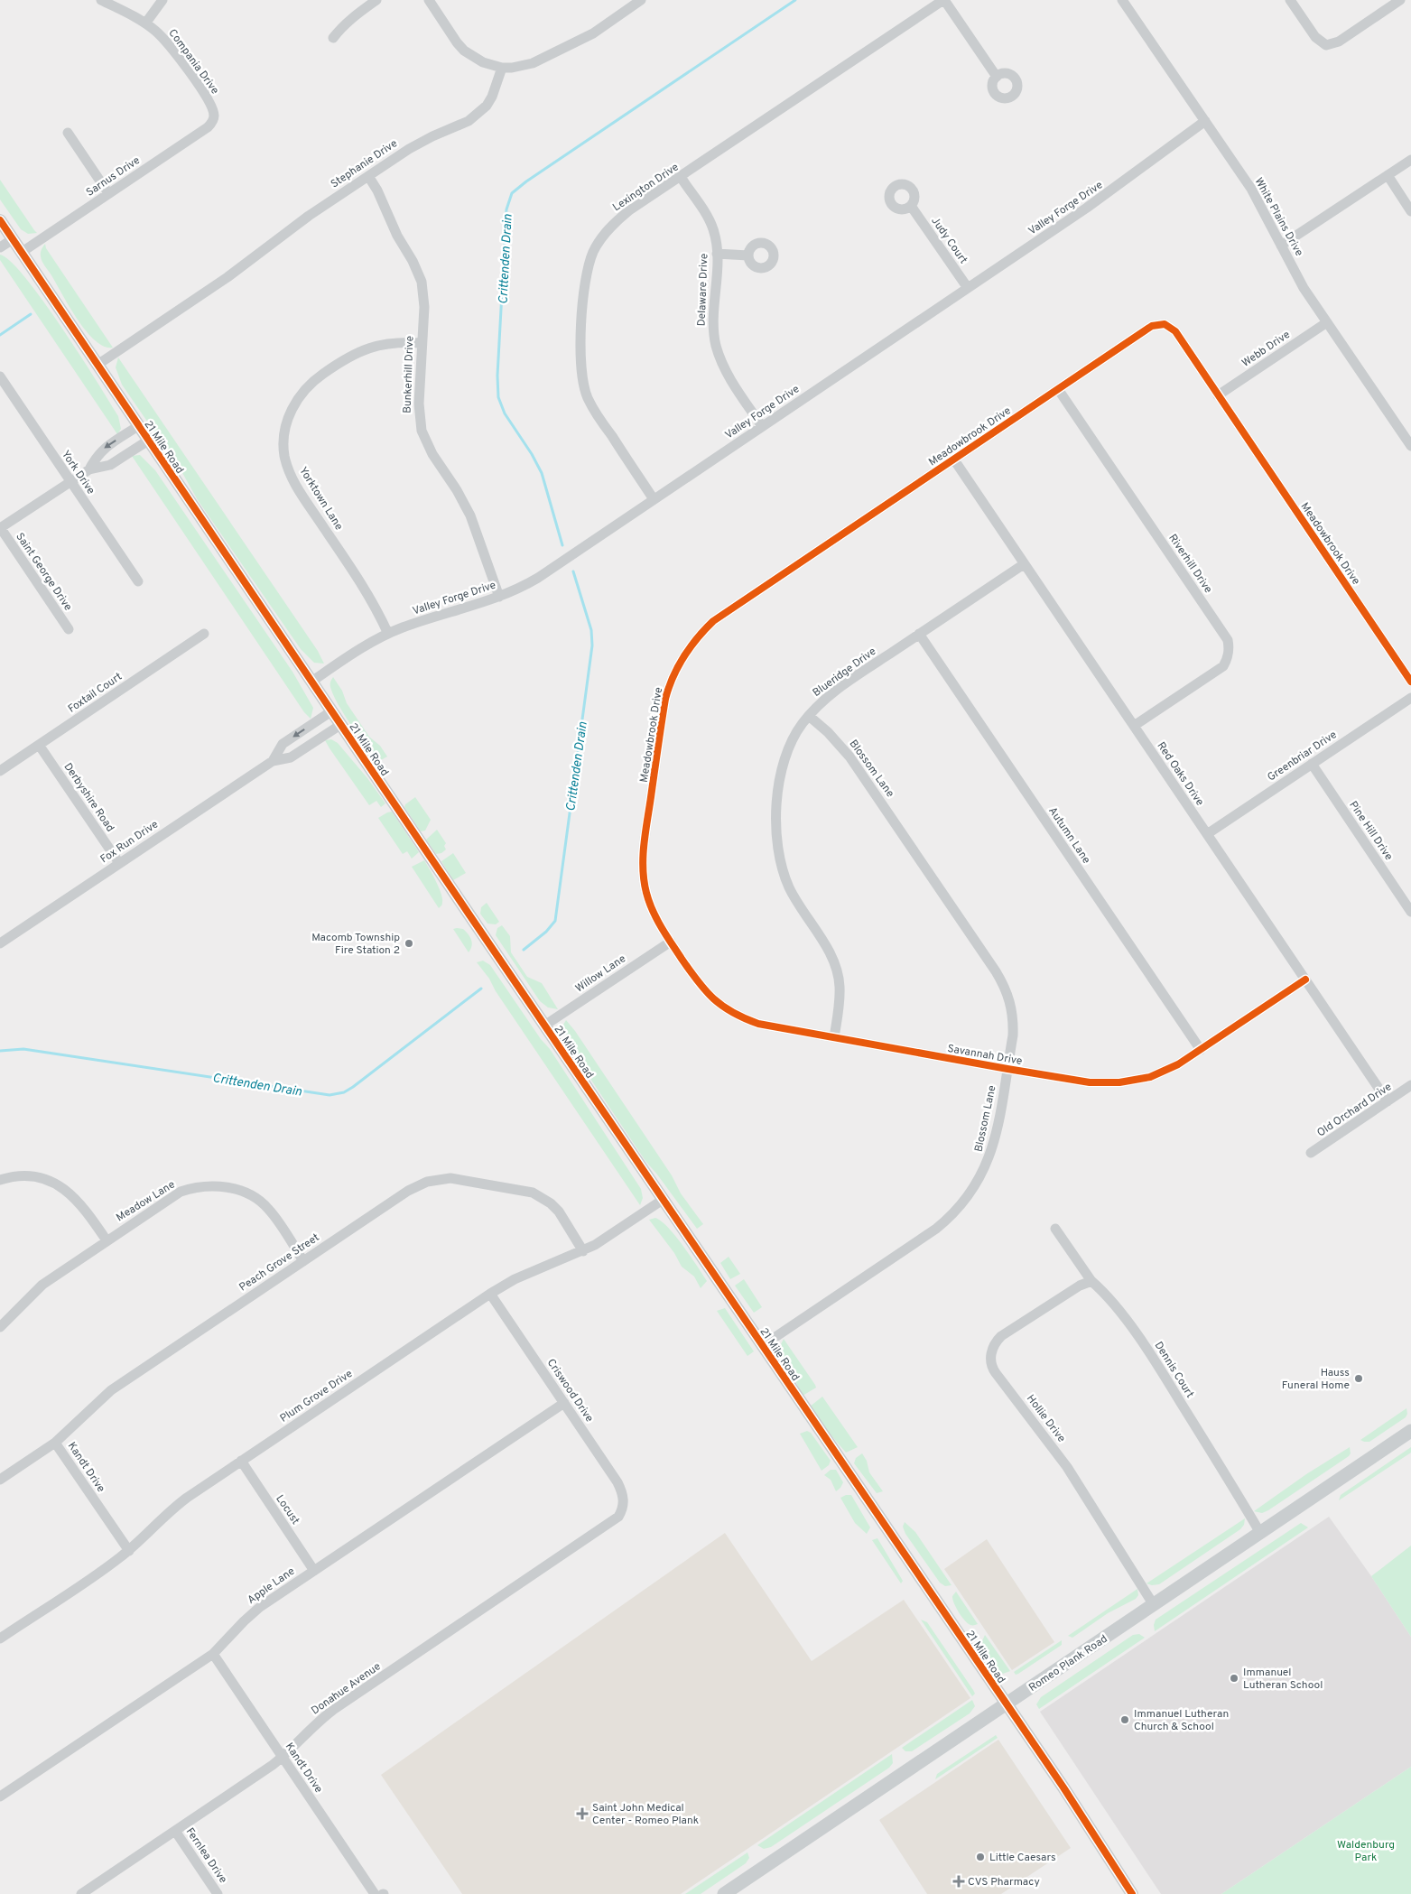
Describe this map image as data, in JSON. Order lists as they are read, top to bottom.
{
  "streets": {
    "main road": ["Romeo Plank Road"],
    "street": [
      "Compania Drive",
      "Stephanie Drive",
      "Sarnus Drive",
      "Lexington Drive",
      "Valley Forge Drive",
      "White Plains Drive",
      "Judy Court",
      "Delaware Drive",
      "Webb Drive",
      "Bunkerhill Drive",
      "Meadowbrook Drive",
      "21 Mile Road",
      "York Drive",
      "Yorktown Lane",
      "Riverhill Drive",
      "Saint George Drive",
      "Blueridge Drive",
      "Foxtail Court",
      "Greenbriar Drive",
      "Blossom Lane",
      "Red Oaks Drive",
      "Derbyshire Road",
      "Pine Hill Drive",
      "Autumn Lane",
      "Fox Run Drive",
      "Willow Lane",
      "Savannah Drive",
      "Old Orchard Drive",
      "Meadow Lane",
      "Peach Grove Street",
      "Dennis Court",
      "Criswood Drive",
      "Plum Grove Drive",
      "Hollie Drive",
      "Kandt Drive",
      "Locust",
      "Apple Lane",
      "Donahue Avenue",
      "Fernlea Drive"
    ]
  },
  "crossings": [
    ["Compania Drive", "Sarnus Drive"],
    ["Stephanie Drive", "Bunkerhill Drive"],
    ["Stephanie Drive", "21 Mile Road"],
    ["Sarnus Drive", "21 Mile Road"],
    ["Lexington Drive", "Valley Forge Drive"],
    ["Lexington Drive", "Delaware Drive"],
    ["Valley Forge Drive", "White Plains Drive"],
    ["Valley Forge Drive", "Judy Court"],
    ["Valley Forge Drive", "Delaware Drive"],
    ["Valley Forge Drive", "Bunkerhill Drive"],
    ["Valley Forge Drive", "21 Mile Road"],
    ["Valley Forge Drive", "Yorktown Lane"],
    ["White Plains Drive", "Webb Drive"],
    ["Webb Drive", "Meadowbrook Drive"],
    ["Bunkerhill Drive", "Yorktown Lane"],
    ["Meadowbrook Drive", "Riverhill Drive"],
    ["Meadowbrook Drive", "Red Oaks Drive"],
    ["Meadowbrook Drive", "Willow Lane"],
    ["Meadowbrook Drive", "Savannah Drive"],
    ["21 Mile Road", "Blossom Lane"],
    ["21 Mile Road", "Fox Run Drive"],
    ["21 Mile Road", "Willow Lane"],
    ["21 Mile Road", "Plum Grove Drive"],
    ["21 Mile Road", "Romeo Plank Road"],
    ["Riverhill Drive", "Red Oaks Drive"],
    ["Blueridge Drive", "Blossom Lane"],
    ["Blueridge Drive", "Red Oaks Drive"],
    ["Blueridge Drive", "Autumn Lane"],
    ["Blueridge Drive", "Savannah Drive"],
    ["Foxtail Court", "Derbyshire Road"],
    ["Greenbriar Drive", "Red Oaks Drive"],
    ["Greenbriar Drive", "Pine Hill Drive"],
    ["Blossom Lane", "Savannah Drive"],
    ["Red Oaks Drive", "Savannah Drive"],
    ["Red Oaks Drive", "Old Orchard Drive"],
    ["Derbyshire Road", "Fox Run Drive"],
    ["Autumn Lane", "Savannah Drive"],
    ["Willow Lane", "Savannah Drive"],
    ["Meadow Lane", "Peach Grove Street"],
    ["Peach Grove Street", "Plum Grove Drive"],
    ["Peach Grove Street", "Kandt Drive"],
    ["Dennis Court", "Hollie Drive"],
    ["Dennis Court", "Romeo Plank Road"],
    ["Criswood Drive", "Plum Grove Drive"],
    ["Criswood Drive", "Apple Lane"],
    ["Criswood Drive", "Donahue Avenue"],
    ["Plum Grove Drive", "Kandt Drive"],
    ["Plum Grove Drive", "Locust"],
    ["Hollie Drive", "Romeo Plank Road"],
    ["Kandt Drive", "Apple Lane"],
    ["Kandt Drive", "Donahue Avenue"],
    ["Locust", "Apple Lane"],
    ["Donahue Avenue", "Fernlea Drive"]
  ],
  "water": ["Crittenden Drain"],
  "parks": ["Waldenburg Park"],
  "places": {
    "other": [
      "Macomb Township Fire Station 2",
      "Hauss Funeral Home",
      "Immanuel Lutheran School",
      "Immanuel Lutheran Church & School",
      "Little Caesars"
    ],
    "health": ["Saint John Medical Center - Romeo Plank", "CVS Pharmacy"]
  }
}
